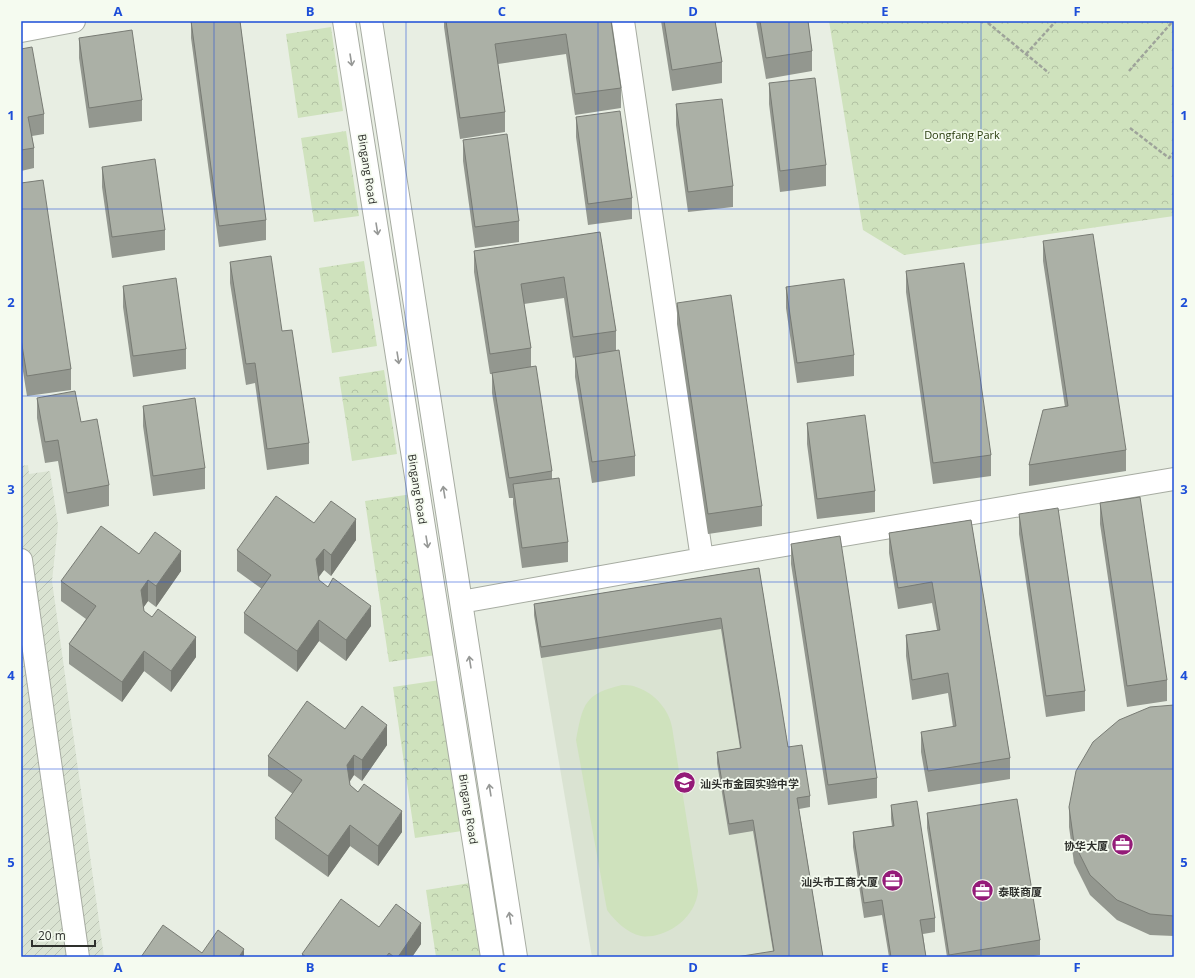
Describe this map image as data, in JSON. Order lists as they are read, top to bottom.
{
  "streets": {
    "street": ["Bingang Road"]
  },
  "parks": ["Dongfang Park"],
  "places": {
    "school or university": ["汕头市金园实验中学"],
    "office": ["协华大厦", "汕头市工商大厦", "泰联商厦"]
  },
  "scale_bar": "20 m",
  "grid": {
    "columns": [
      "A",
      "B",
      "C",
      "D",
      "E",
      "F"
    ],
    "rows": [
      "1",
      "2",
      "3",
      "4",
      "5"
    ]
  }
}
